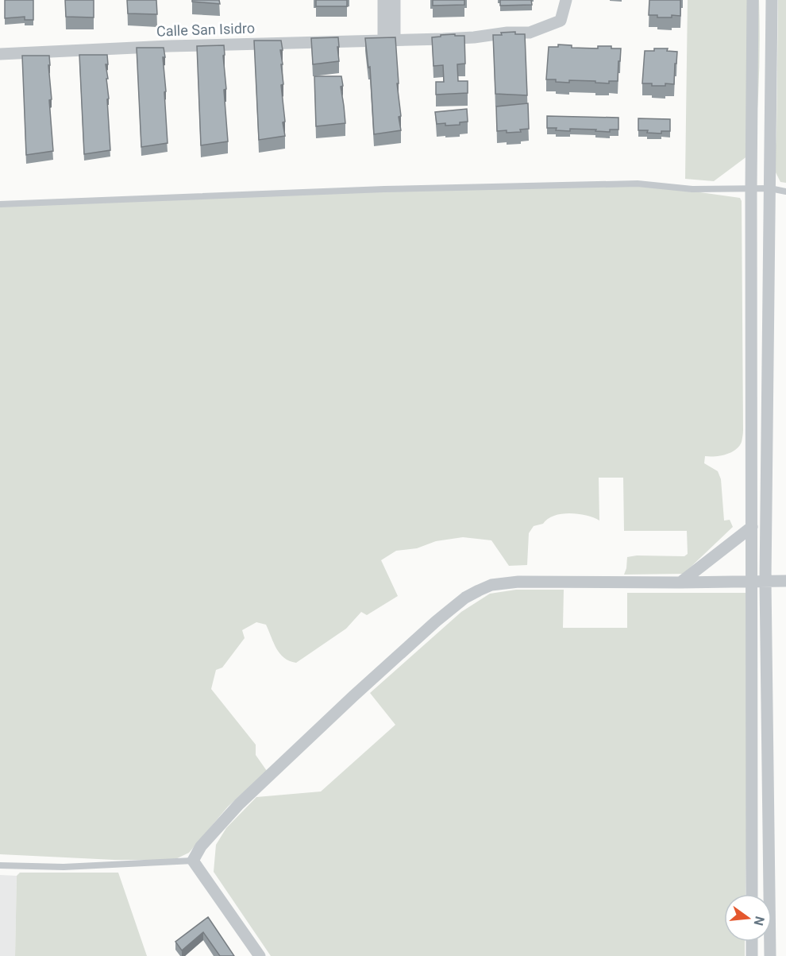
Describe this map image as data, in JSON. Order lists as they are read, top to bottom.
{
  "streets": {
    "street": ["Calle San Isidro"]
  },
  "north": "right"
}
